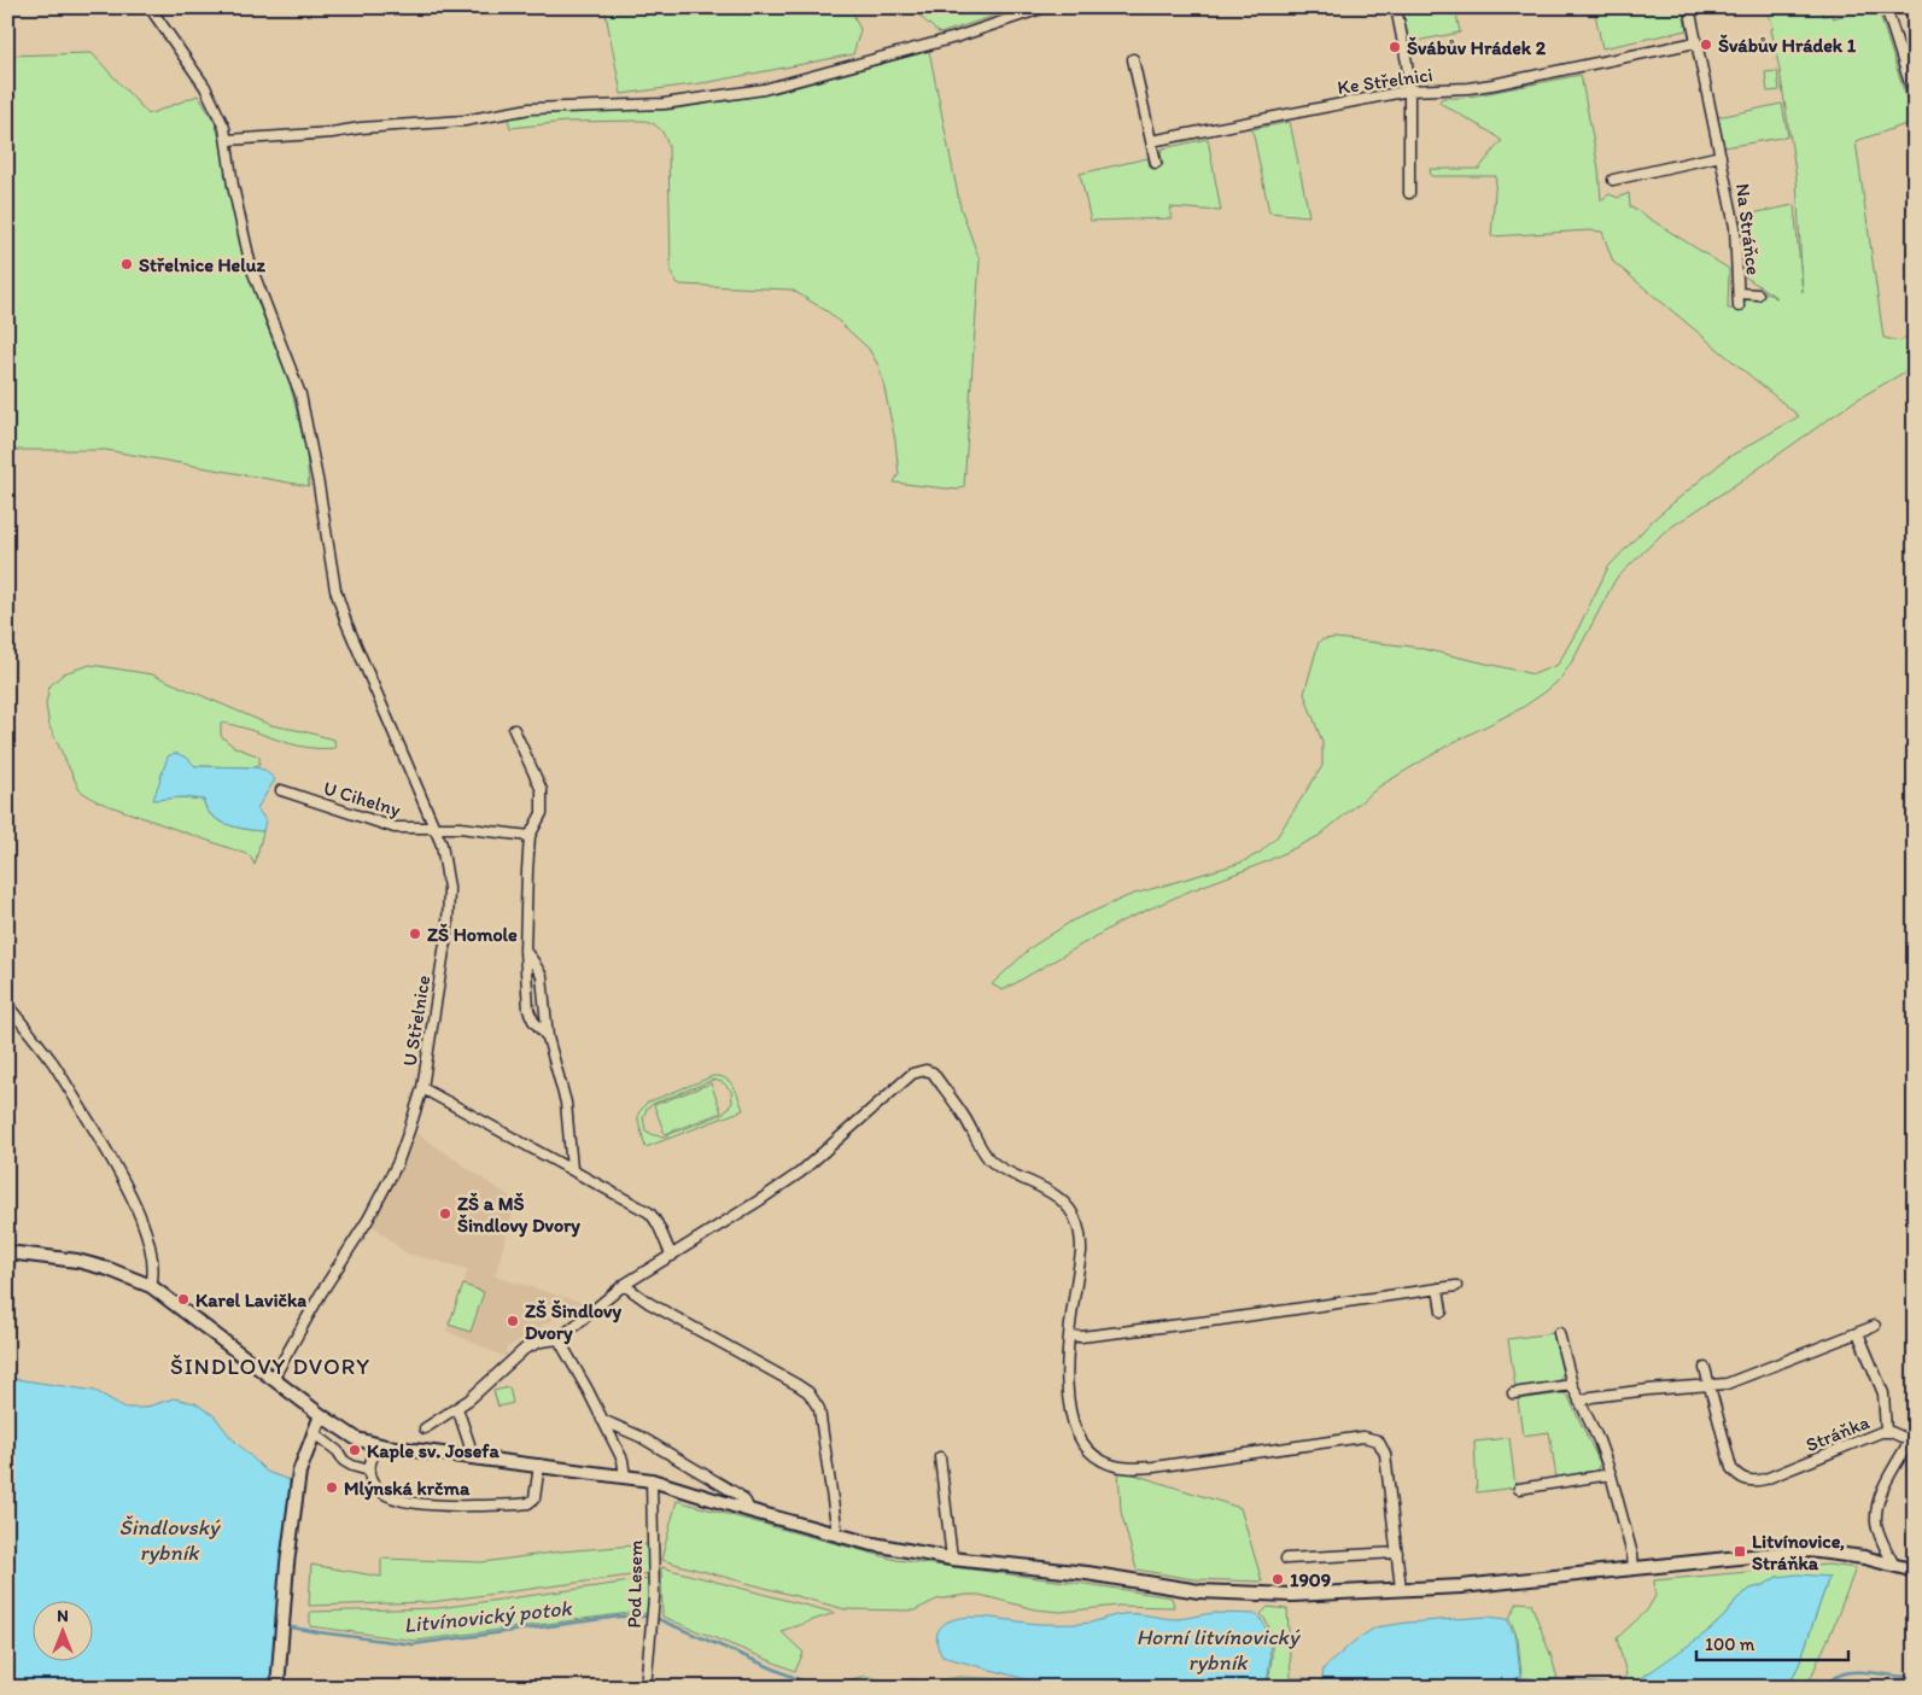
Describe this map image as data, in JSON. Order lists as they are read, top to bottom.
{
  "streets": {
    "street": [
      "Ke Střelnici",
      "Na Stráňce",
      "U Cihelny",
      "U Střelnice",
      "Stráňka",
      "Pod Lesem"
    ]
  },
  "crossings": [
    ["Ke Střelnici", "Na Stráňce"],
    ["U Cihelny", "U Střelnice"]
  ],
  "districts": ["ŠINDLOVY DVORY"],
  "water": ["Šindlovský rybník", "Litvínovický potok", "Horní litvínovický rybník"],
  "places": {
    "other": [
      "Švábův Hrádek 1",
      "Švábův Hrádek 2",
      "Střelnice Heluz",
      "ZŠ Homole",
      "ZŠ a MŠ Šindlovy Dvory",
      "Karel Lavička",
      "ZŠ Šindlovy Dvory",
      "Kaple sv. Josefa",
      "Mlýnská krčma",
      "1909"
    ],
    "transit": ["Litvínovice, Stráňka"]
  },
  "scale_bar": "100 m",
  "north": "top"
}
